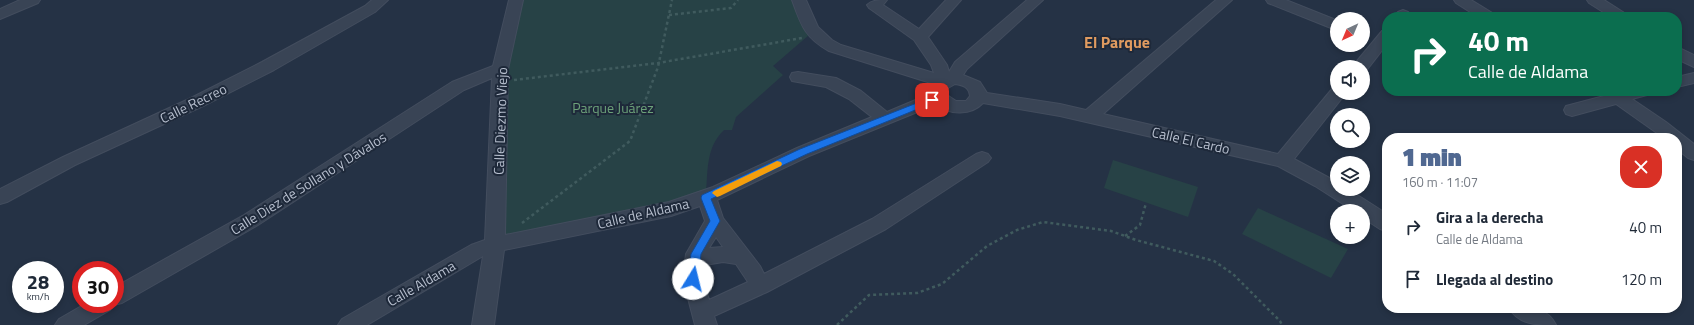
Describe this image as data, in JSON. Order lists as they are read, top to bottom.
{
  "streets": {
    "street": [
      "Calle Recreo",
      "Calle Diezmo Viejo",
      "Calle El Cardo",
      "Calle Diez de Sollano y Dávalos",
      "Calle de Aldama",
      "Calle Aldama"
    ]
  },
  "crossings": [
    ["Calle Diezmo Viejo", "Calle Diez de Sollano y Dávalos"],
    ["Calle Diezmo Viejo", "Calle de Aldama"],
    ["Calle Diezmo Viejo", "Calle Aldama"],
    ["Calle El Cardo", "Calle de Aldama"],
    ["Calle de Aldama", "Calle Aldama"]
  ],
  "districts": ["El Parque"],
  "parks": ["Parque Juárez"],
  "north": "bottom left",
  "page": {
    "map_buttons": "+",
    "turn": ["40 m", "Calle de Aldama"],
    "heading": ["1 min", "160 m · 11:07"],
    "list": [
      {
        "name": "Gira a la derecha",
        "note": "Calle de Aldama",
        "value": "40 m"
      },
      {
        "name": "Llegada al destino",
        "value": "120 m"
      }
    ],
    "speed": "28 km/h",
    "limit": "30"
  }
}
